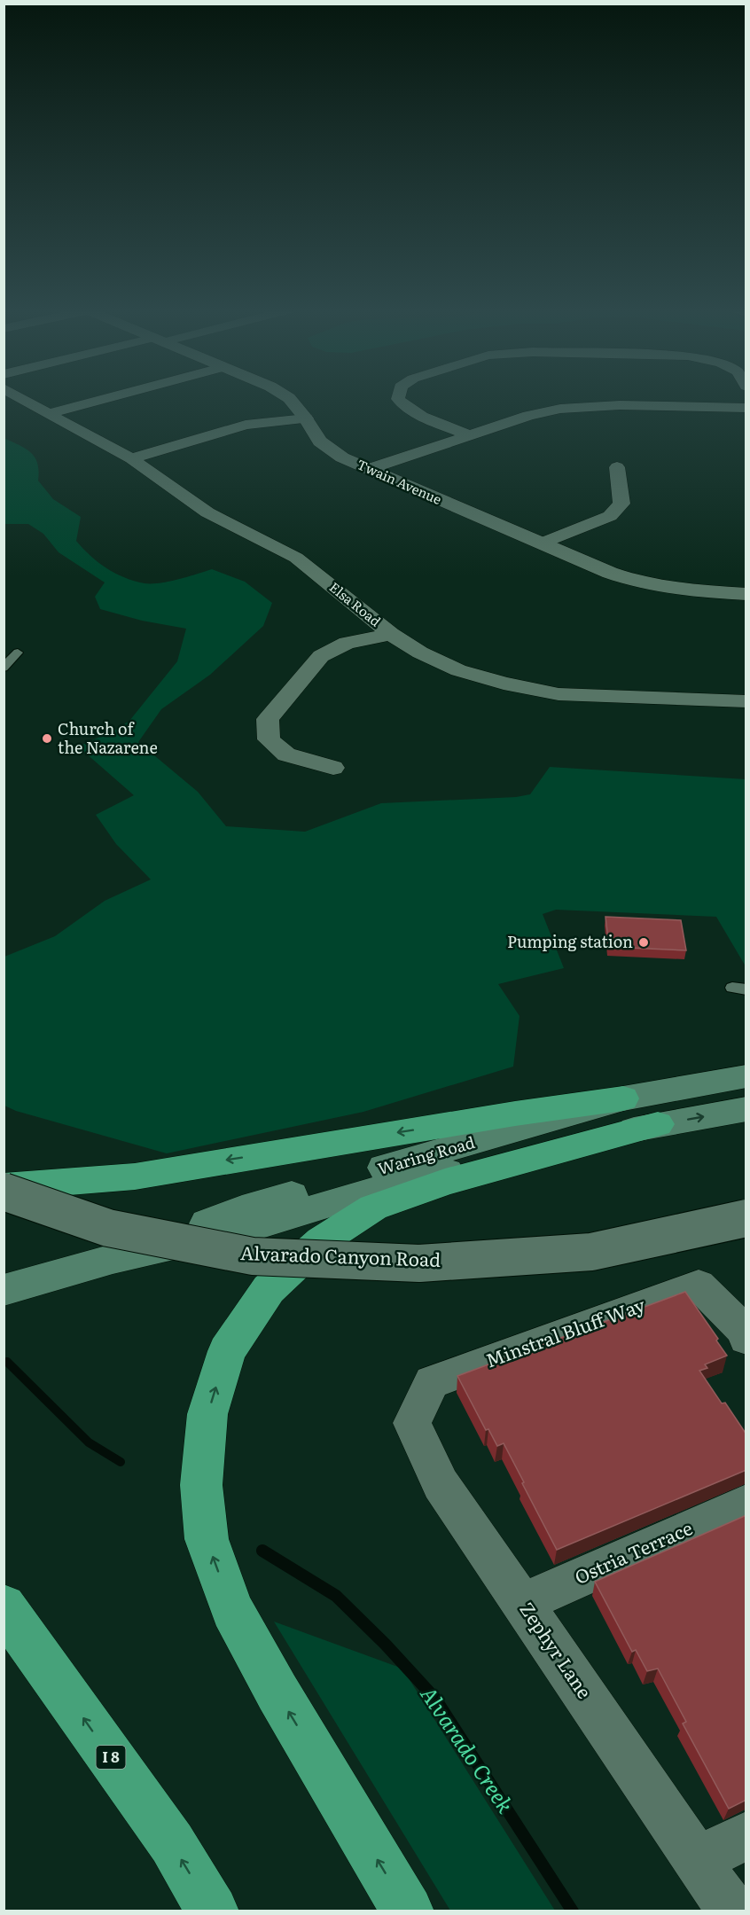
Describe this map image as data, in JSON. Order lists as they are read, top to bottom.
{
  "streets": {
    "highway": ["I 8"],
    "main road": ["Waring Road"],
    "street": [
      "Twain Avenue",
      "Elsa Road",
      "Alvarado Canyon Road",
      "Minstral Bluff Way",
      "Ostria Terrace",
      "Zephyr Lane"
    ]
  },
  "crossings": [
    ["Minstral Bluff Way", "Zephyr Lane"],
    ["Ostria Terrace", "Zephyr Lane"]
  ],
  "water": ["Alvarado Creek"],
  "places": ["Church of the Nazarene", "Pumping station"]
}
